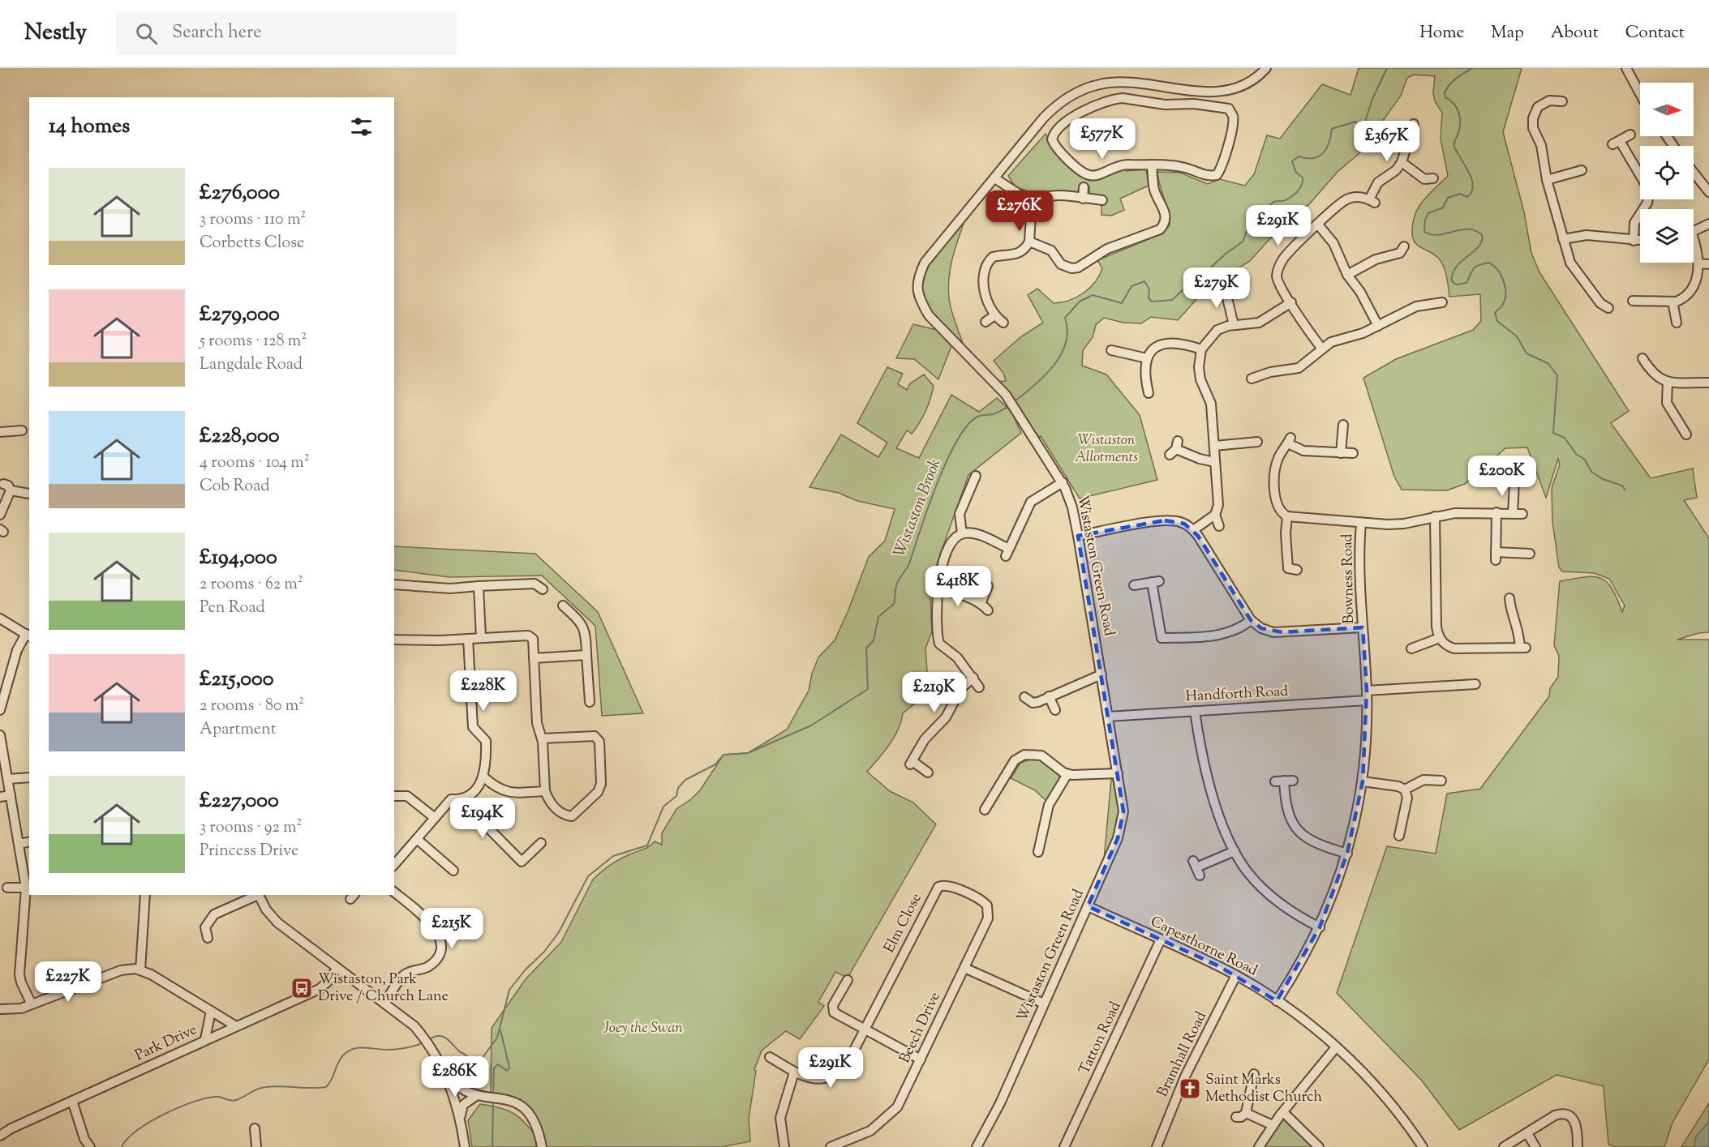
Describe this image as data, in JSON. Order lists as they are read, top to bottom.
{
  "streets": {
    "street": [
      "Wistaston Green Road",
      "Bowness Road",
      "Handforth Road",
      "Elm Close",
      "Capesthorne Road",
      "Beech Drive",
      "Tatton Road",
      "Park Drive",
      "Bramhall Road"
    ]
  },
  "crossings": [
    ["Wistaston Green Road", "Handforth Road"],
    ["Wistaston Green Road", "Capesthorne Road"],
    ["Bowness Road", "Handforth Road"],
    ["Bowness Road", "Capesthorne Road"],
    ["Elm Close", "Beech Drive"],
    ["Capesthorne Road", "Tatton Road"],
    ["Capesthorne Road", "Bramhall Road"]
  ],
  "water": ["Wistaston Brook"],
  "parks": ["Wistaston Allotments", "Joey the Swan"],
  "places": {
    "bus stop": ["Wistaston, Park Drive / Church Lane"],
    "church": ["Saint Marks Methodist Church"]
  },
  "north": "right",
  "page": {
    "header": "Nestly",
    "search": "Search here",
    "nav": [
      "Home",
      "Map",
      "About",
      "Contact"
    ],
    "heading": "14 homes",
    "price": [
      "£577K",
      "£367K",
      "£276K",
      "£291K",
      "£279K",
      "£200K",
      "£418K",
      "£228K",
      "£219K",
      "£194K",
      "£215K",
      "£227K",
      "£291K",
      "£286K"
    ],
    "list": [
      {
        "name": "£276,000",
        "note": "3 rooms · 110 m² · Corbetts Close"
      },
      {
        "name": "£279,000",
        "note": "5 rooms · 128 m² · Langdale Road"
      },
      {
        "name": "£228,000",
        "note": "4 rooms · 104 m² · Cob Road"
      },
      {
        "name": "£194,000",
        "note": "2 rooms · 62 m² · Pen Road"
      },
      {
        "name": "£215,000",
        "note": "2 rooms · 80 m² · Apartment"
      },
      {
        "name": "£227,000",
        "note": "3 rooms · 92 m² · Princess Drive"
      }
    ]
  }
}
